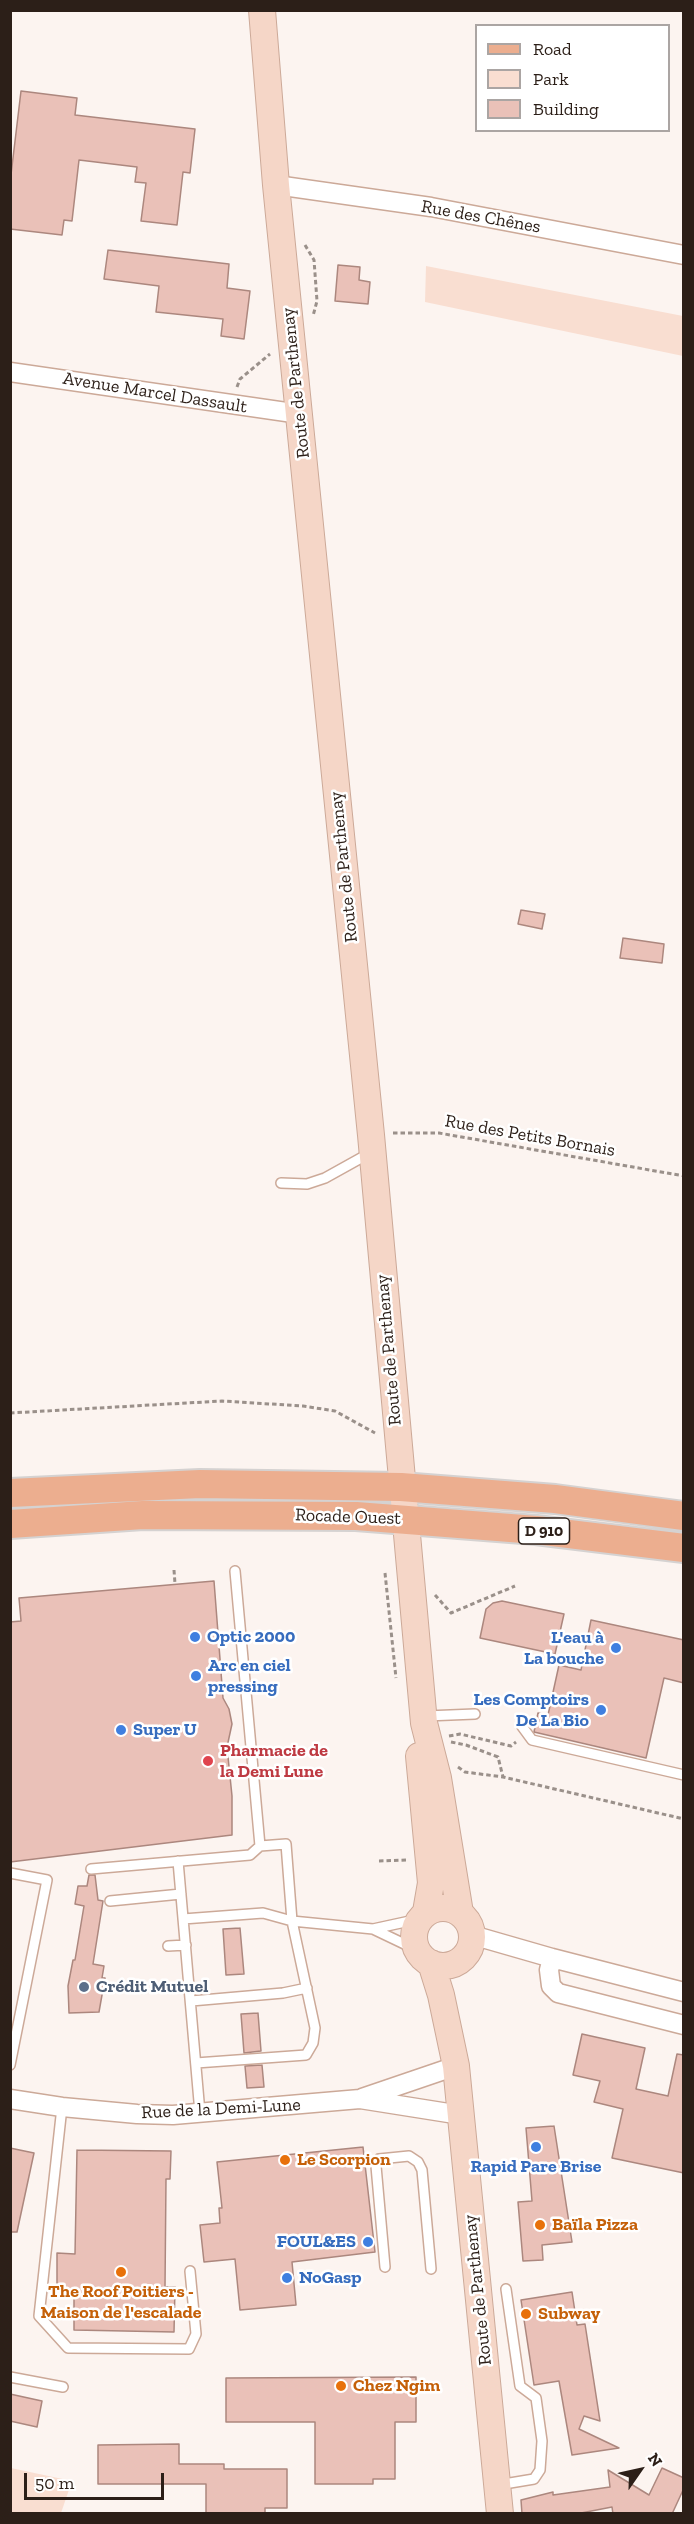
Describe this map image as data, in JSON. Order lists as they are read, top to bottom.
{
  "streets": {
    "main road": ["Route de Parthenay", "Rocade Ouest", "D 910"],
    "street": ["Rue des Chênes", "Avenue Marcel Dassault", "Rue de la Demi-Lune"],
    "path": ["Rue des Petits Bornais"]
  },
  "crossings": [
    ["Rue des Chênes", "Route de Parthenay"],
    ["Route de Parthenay", "Avenue Marcel Dassault"],
    ["Route de Parthenay", "Rue des Petits Bornais"],
    ["Route de Parthenay", "Rocade Ouest"],
    ["Route de Parthenay", "D 910"],
    ["Route de Parthenay", "Rue de la Demi-Lune"],
    ["Rocade Ouest", "D 910"]
  ],
  "places": [
    "Optic 2000",
    "L'eau à La bouche",
    "Arc en ciel pressing",
    "Les Comptoirs De La Bio",
    "Super U",
    "Pharmacie de la Demi Lune",
    "Crédit Mutuel",
    "Rapid Pare Brise",
    "Le Scorpion",
    "Baïla Pizza",
    "FOUL&ES",
    "The Roof Poitiers - Maison de l'escalade",
    "NoGasp",
    "Subway",
    "Chez Ngim"
  ],
  "legend": ["Road", "Park", "Building"],
  "scale_bar": "50 m",
  "north": "top right"
}
